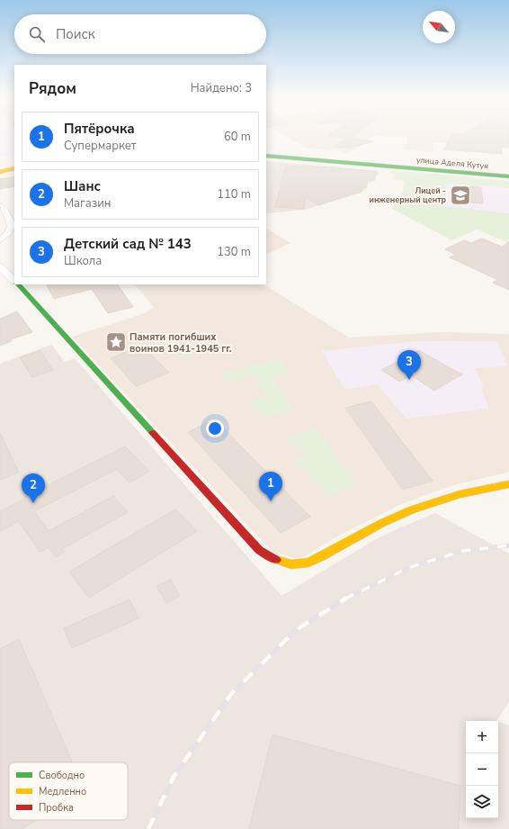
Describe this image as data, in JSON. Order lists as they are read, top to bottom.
{
  "streets": {
    "street": ["улица Аделя Кутуя"]
  },
  "places": {
    "school or university": ["Лицей - инженерный центр"],
    "place": ["Памяти погибших воинов 1941-1945 гг."]
  },
  "legend": ["Свободно", "Медленно", "Пробка"],
  "north": "top left",
  "page": {
    "search": "Поиск",
    "heading": ["Рядом", "Найдено: 3"],
    "list": [
      {
        "mark": "1",
        "name": "Пятёрочка",
        "note": "Супермаркет",
        "value": "60 m"
      },
      {
        "mark": "2",
        "name": "Шанс",
        "note": "Магазин",
        "value": "110 m"
      },
      {
        "mark": "3",
        "name": "Детский сад № 143",
        "note": "Школа",
        "value": "130 m"
      }
    ],
    "pins": ["3", "1", "2"],
    "map_buttons": ["+", "−"]
  }
}
